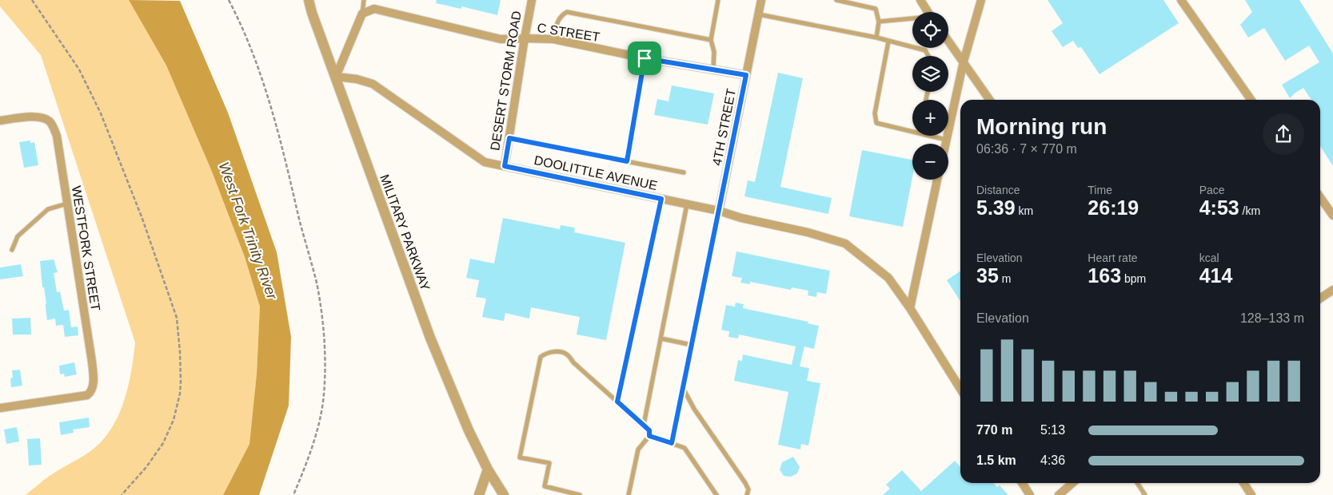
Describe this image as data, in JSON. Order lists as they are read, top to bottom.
{
  "streets": {
    "street": [
      "C STREET",
      "DESERT STORM ROAD",
      "4TH STREET",
      "DOOLITTLE AVENUE",
      "MILITARY PARKWAY",
      "WESTFORK STREET"
    ]
  },
  "crossings": [
    ["C STREET", "DESERT STORM ROAD"],
    ["C STREET", "4TH STREET"],
    ["DESERT STORM ROAD", "DOOLITTLE AVENUE"],
    ["4TH STREET", "DOOLITTLE AVENUE"],
    ["DOOLITTLE AVENUE", "MILITARY PARKWAY"]
  ],
  "water": ["West Fork Trinity River"],
  "page": {
    "map_buttons": ["+", "−"],
    "heading": ["Morning run", "06:36 · 7 × 770 m"],
    "stats": [
      ["Distance", "5.39 km"],
      ["Time", "26:19"],
      ["Pace", "4:53 /km"],
      ["Elevation", "35 m"],
      ["Heart rate", "163 bpm"],
      ["kcal", "414"]
    ],
    "chart": ["Elevation", "128–133 m"],
    "list": [
      {
        "name": "770 m",
        "note": "5:13"
      },
      {
        "name": "1.5 km",
        "note": "4:36"
      }
    ]
  }
}
